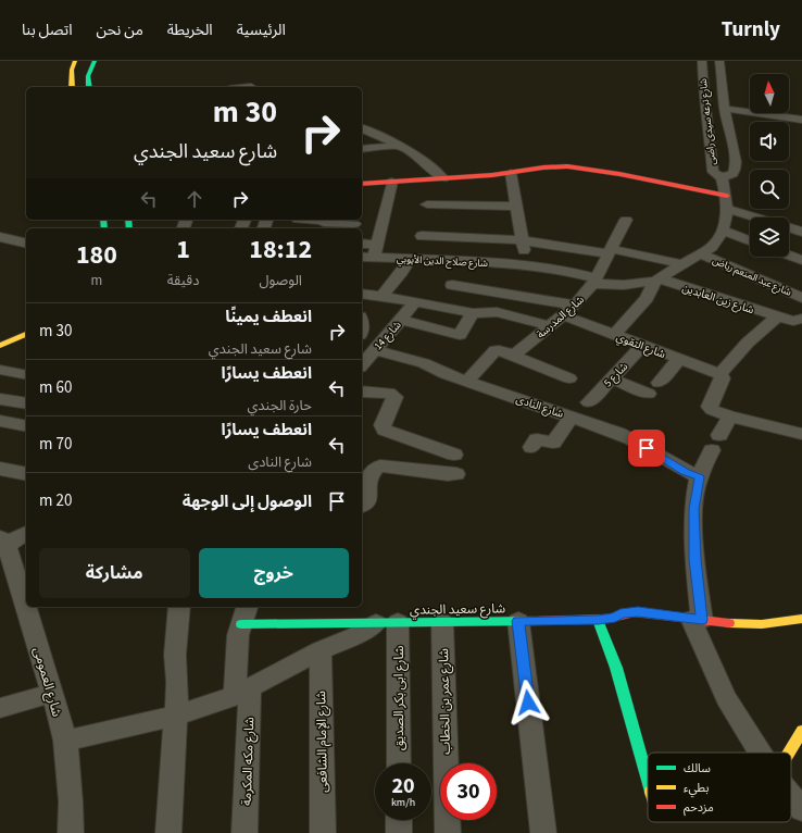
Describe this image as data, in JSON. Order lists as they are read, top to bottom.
{
  "streets": {
    "street": [
      "شارع ترعه سيدى راضى",
      "شارع صلاح الدين الأيوبي",
      "شارع عبد المنعم رياض",
      "شارع زين العابدين",
      "شارع المدرسة",
      "شارع 14",
      "شارع التقوي",
      "شارع 5",
      "شارع النادى",
      "شارع سعيد الجندي",
      "شارع العمومى",
      "شارع ابى بكر الصديق",
      "شارع عمر بن الخطاب",
      "شارع الإمام الشافعى",
      "شارع مكه المكرمة"
    ]
  },
  "crossings": [
    ["شارع صلاح الدين الأيوبي", "شارع زين العابدين"],
    ["شارع صلاح الدين الأيوبي", "شارع المدرسة"],
    ["شارع المدرسة", "شارع التقوي"],
    ["شارع 14", "شارع النادى"],
    ["شارع التقوي", "شارع 5"],
    ["شارع سعيد الجندي", "شارع ابى بكر الصديق"],
    ["شارع سعيد الجندي", "شارع عمر بن الخطاب"],
    ["شارع سعيد الجندي", "شارع مكه المكرمة"]
  ],
  "legend": ["سالك", "بطيء", "مزدحم"],
  "north": "top",
  "page": {
    "header": "Turnly",
    "nav": [
      "الرئيسية",
      "الخريطة",
      "من نحن",
      "اتصل بنا"
    ],
    "turn": ["30 m", "شارع سعيد الجندي"],
    "eta": [
      "18:12",
      "الوصول",
      "1",
      "دقيقة",
      "180",
      "m"
    ],
    "list": [
      {
        "name": "انعطف يمينًا",
        "note": "شارع سعيد الجندي",
        "value": "30 m"
      },
      {
        "name": "انعطف يسارًا",
        "note": "حارة الجندي",
        "value": "60 m"
      },
      {
        "name": "انعطف يسارًا",
        "note": "شارع النادى",
        "value": "70 m"
      },
      {
        "name": "الوصول إلى الوجهة",
        "value": "20 m"
      }
    ],
    "buttons": ["خروج", "مشاركة"],
    "speed": "20 km/h",
    "limit": "30"
  }
}
